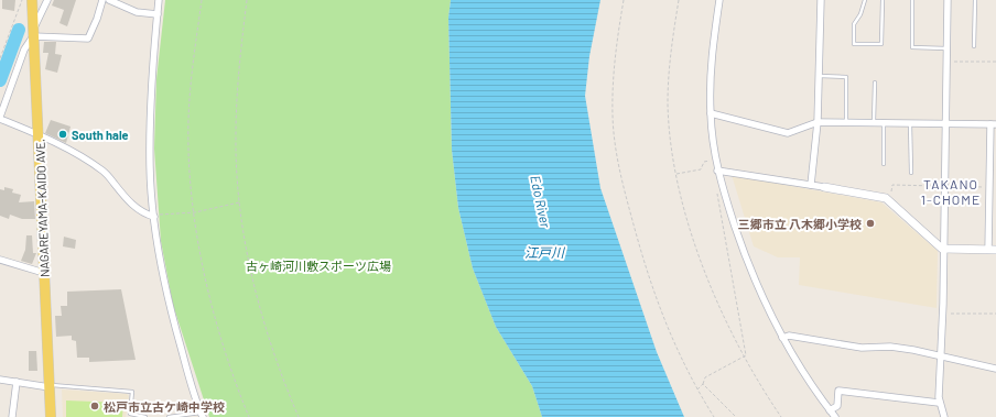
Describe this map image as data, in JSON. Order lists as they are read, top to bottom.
{
  "streets": {
    "main road": ["NAGAREYAMA-KAIDO AVE."]
  },
  "districts": ["TAKANO 1-CHOME"],
  "water": ["Edo River", "江戸川"],
  "parks": ["古ヶ崎河川敷スポーツ広場"],
  "places": ["South hale", "三郷市立 八木郷小学校", "松戸市立古ケ崎中学校"]
}
